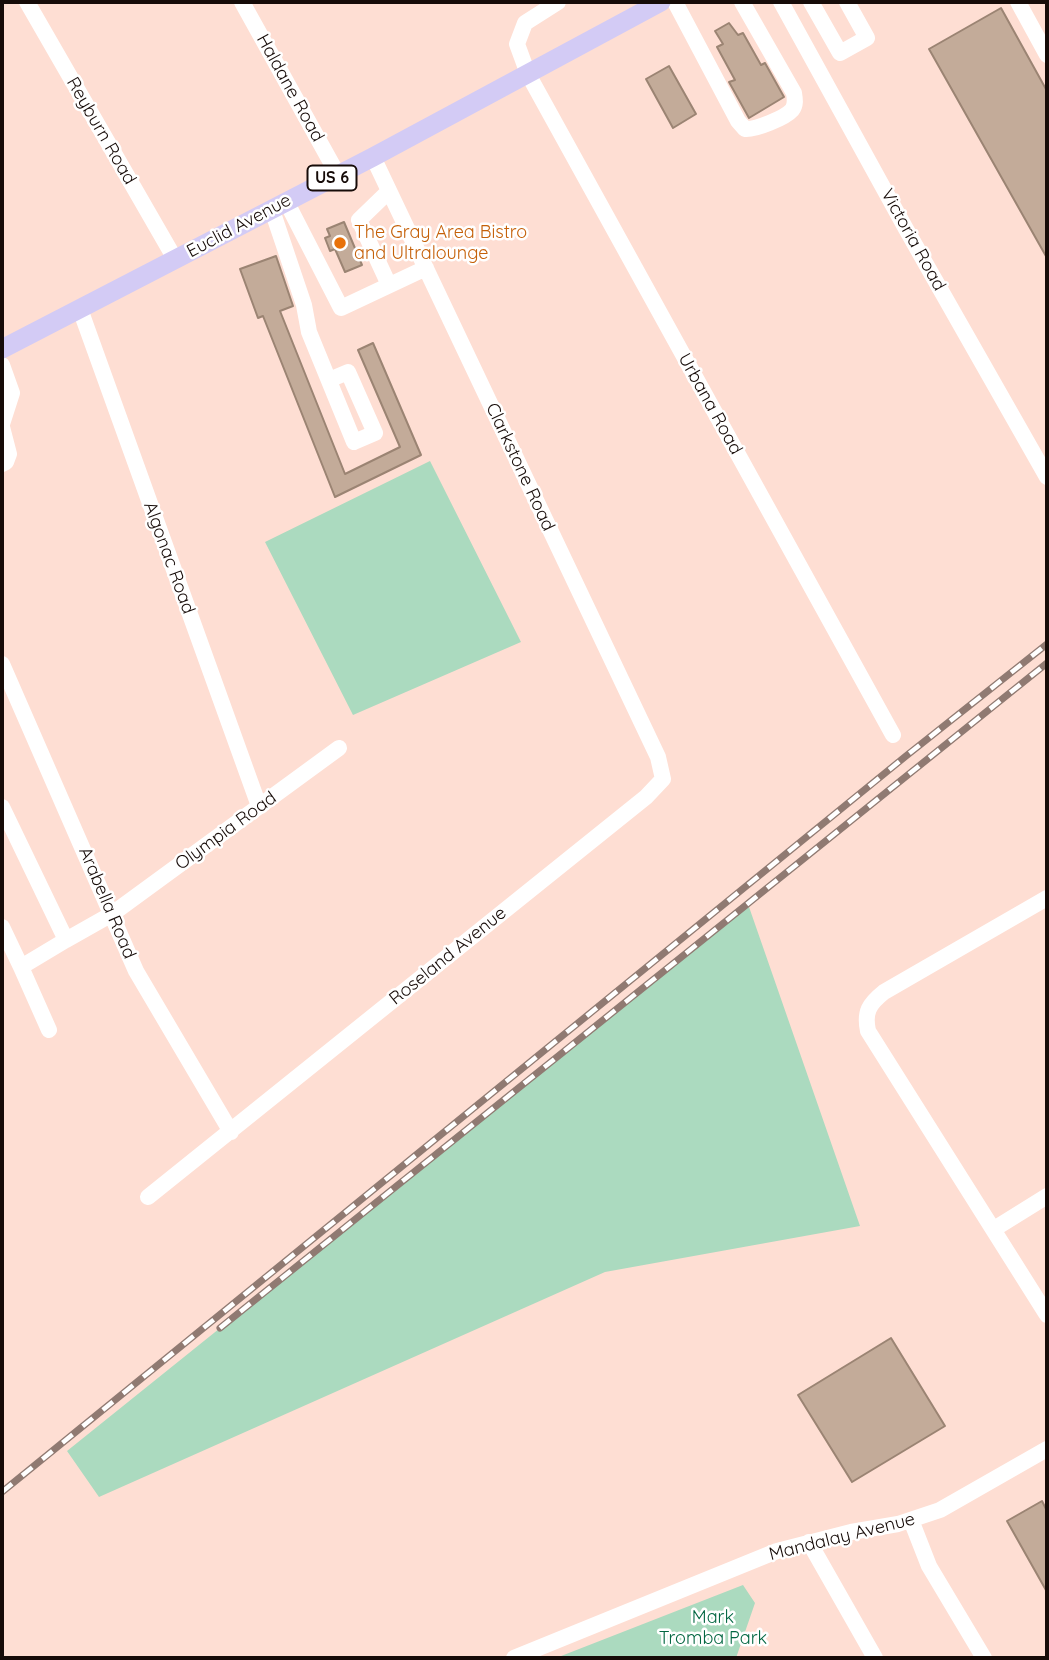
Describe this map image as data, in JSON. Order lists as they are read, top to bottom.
{
  "streets": {
    "main road": ["US 6", "Euclid Avenue"],
    "street": [
      "Haldane Road",
      "Reyburn Road",
      "Victoria Road",
      "Urbana Road",
      "Clarkstone Road",
      "Algonac Road",
      "Olympia Road",
      "Arabella Road",
      "Roseland Avenue",
      "Mandalay Avenue"
    ]
  },
  "crossings": [
    ["Haldane Road", "Euclid Avenue"],
    ["Reyburn Road", "Euclid Avenue"],
    ["Euclid Avenue", "Urbana Road"],
    ["Euclid Avenue", "Clarkstone Road"],
    ["Euclid Avenue", "Algonac Road"],
    ["Clarkstone Road", "Roseland Avenue"],
    ["Algonac Road", "Olympia Road"],
    ["Olympia Road", "Arabella Road"],
    ["Arabella Road", "Roseland Avenue"]
  ],
  "parks": ["Mark Tromba Park"],
  "places": ["The Gray Area Bistro and Ultralounge"]
}
